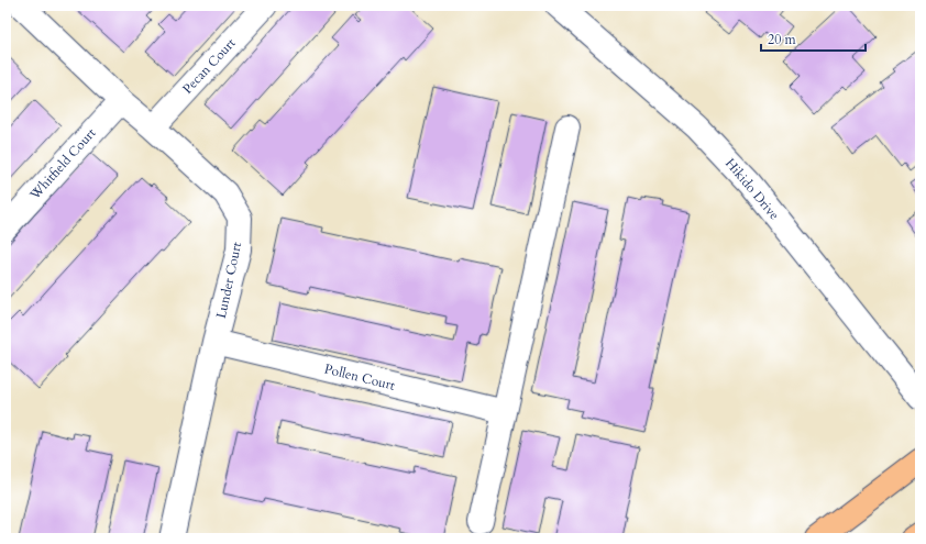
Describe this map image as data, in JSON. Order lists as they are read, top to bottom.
{
  "streets": {
    "street": [
      "Pecan Court",
      "Whitfield Court",
      "Hikido Drive",
      "Lunder Court",
      "Pollen Court"
    ]
  },
  "crossings": [
    ["Pecan Court", "Lunder Court"],
    ["Whitfield Court", "Lunder Court"],
    ["Lunder Court", "Pollen Court"]
  ],
  "scale_bar": "20 m"
}
